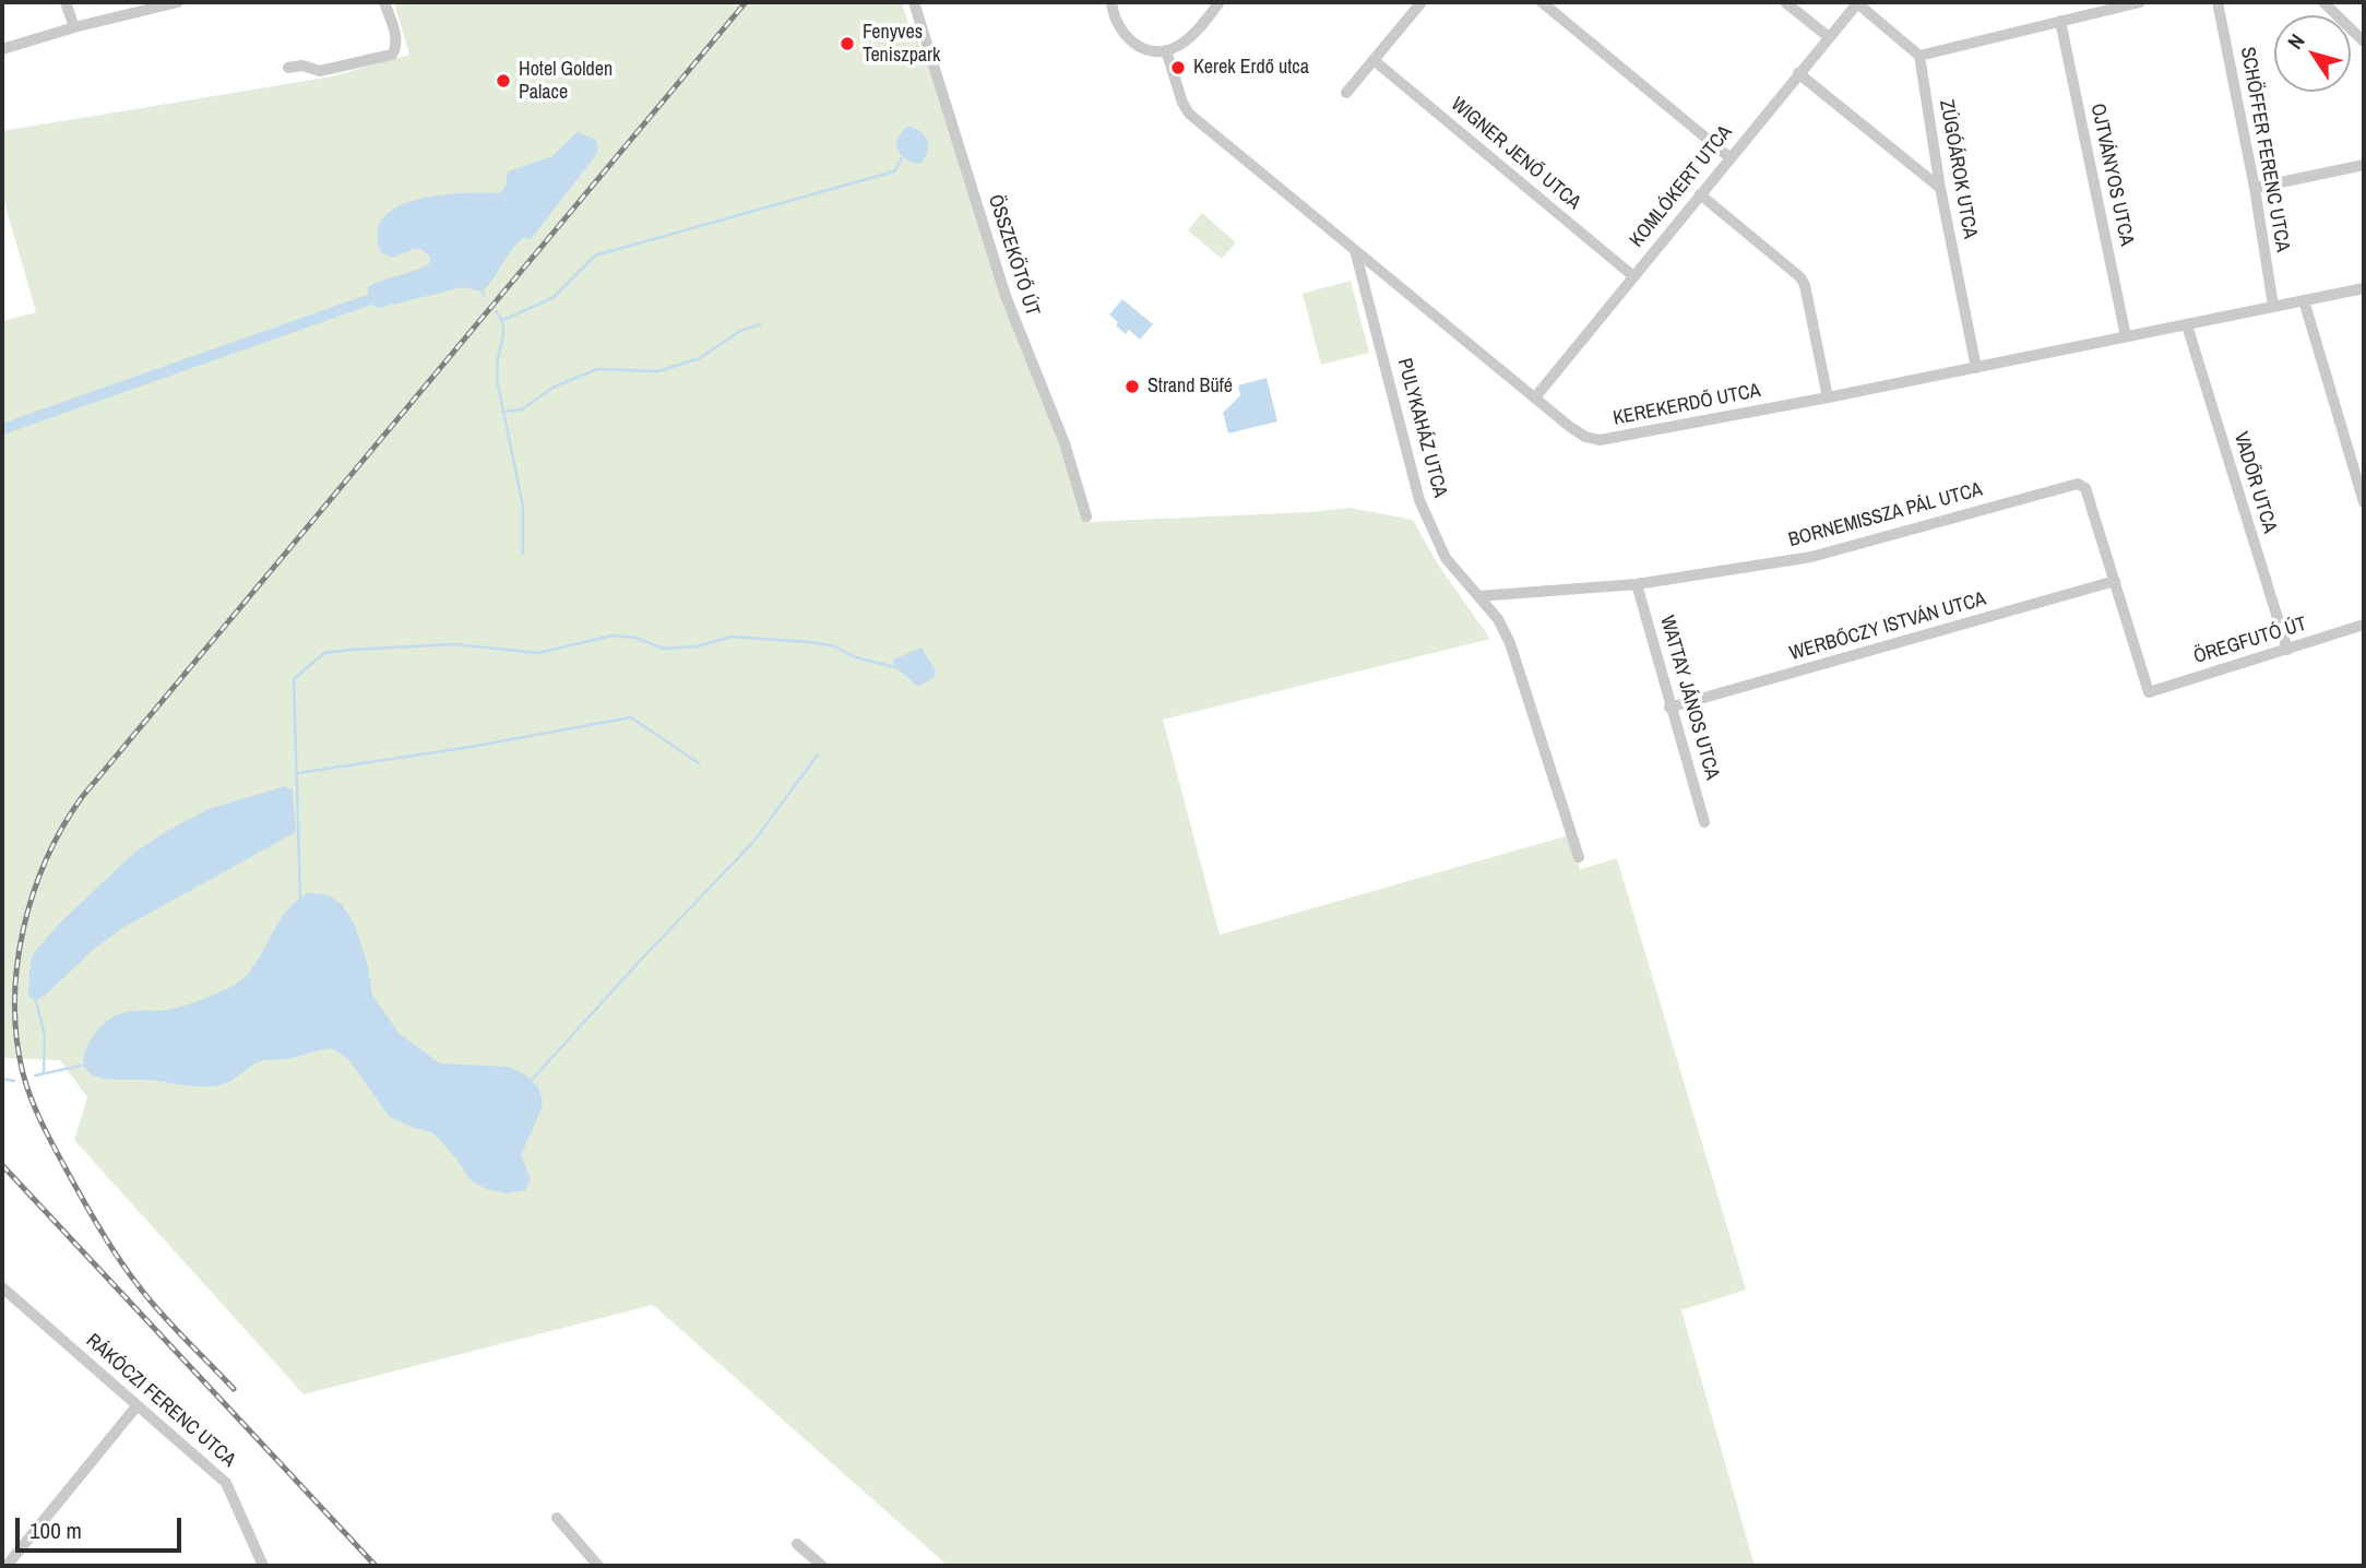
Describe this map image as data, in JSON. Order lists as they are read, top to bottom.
{
  "streets": {
    "street": [
      "SCHÖFFER FERENC UTCA",
      "WIGNER JENŐ UTCA",
      "ZÚGÓÁROK UTCA",
      "OJTVÁNYOS UTCA",
      "KOMLÓKERT UTCA",
      "ÖSSZEKÖTŐ ÚT",
      "KEREKERDŐ UTCA",
      "PULYKAHÁZ UTCA",
      "VADŐR UTCA",
      "BORNEMISSZA PÁL UTCA",
      "WERBŐCZY ISTVÁN UTCA",
      "ÖREGFUTÓ ÚT",
      "WATTAY JÁNOS UTCA",
      "RÁKÓCZI FERENC UTCA"
    ]
  },
  "crossings": [
    ["SCHÖFFER FERENC UTCA", "KEREKERDŐ UTCA"],
    ["WIGNER JENŐ UTCA", "KOMLÓKERT UTCA"],
    ["ZÚGÓÁROK UTCA", "KEREKERDŐ UTCA"],
    ["OJTVÁNYOS UTCA", "KEREKERDŐ UTCA"],
    ["KOMLÓKERT UTCA", "KEREKERDŐ UTCA"],
    ["KEREKERDŐ UTCA", "PULYKAHÁZ UTCA"],
    ["KEREKERDŐ UTCA", "VADŐR UTCA"],
    ["PULYKAHÁZ UTCA", "BORNEMISSZA PÁL UTCA"],
    ["VADŐR UTCA", "ÖREGFUTÓ ÚT"],
    ["BORNEMISSZA PÁL UTCA", "WERBŐCZY ISTVÁN UTCA"],
    ["BORNEMISSZA PÁL UTCA", "ÖREGFUTÓ ÚT"],
    ["BORNEMISSZA PÁL UTCA", "WATTAY JÁNOS UTCA"],
    ["WERBŐCZY ISTVÁN UTCA", "WATTAY JÁNOS UTCA"]
  ],
  "places": [
    "Fenyves Teniszpark",
    "Kerek Erdő utca",
    "Hotel Golden Palace",
    "Strand Büfé"
  ],
  "scale_bar": "100 m",
  "north": "top left"
}
